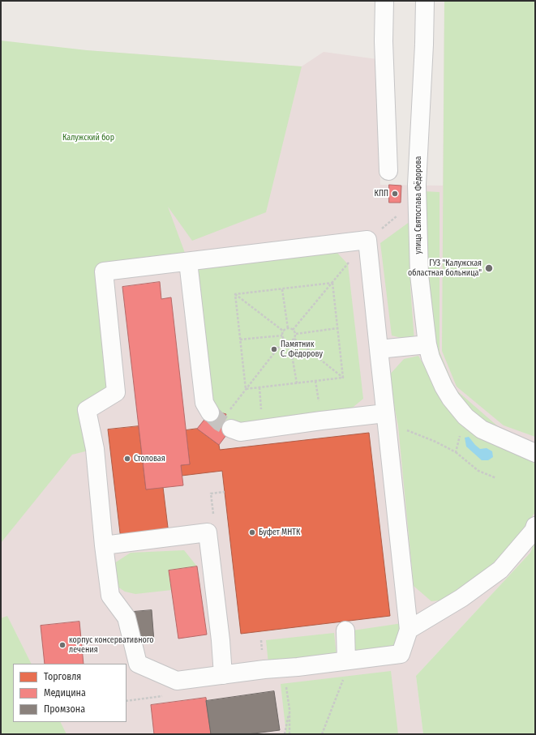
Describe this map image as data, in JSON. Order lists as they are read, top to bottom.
{
  "streets": {
    "street": ["улица Святослава Фёдорова"]
  },
  "parks": ["Калужский бор"],
  "places": [
    "КПП",
    "ГУЗ \"Калужская областная больница\"",
    "Памятник С. Фёдорову",
    "Столовая",
    "Буфет МНТК",
    "корпус консервативного лечения"
  ],
  "legend": ["Торговля", "Медицина", "Промзона"]
}
